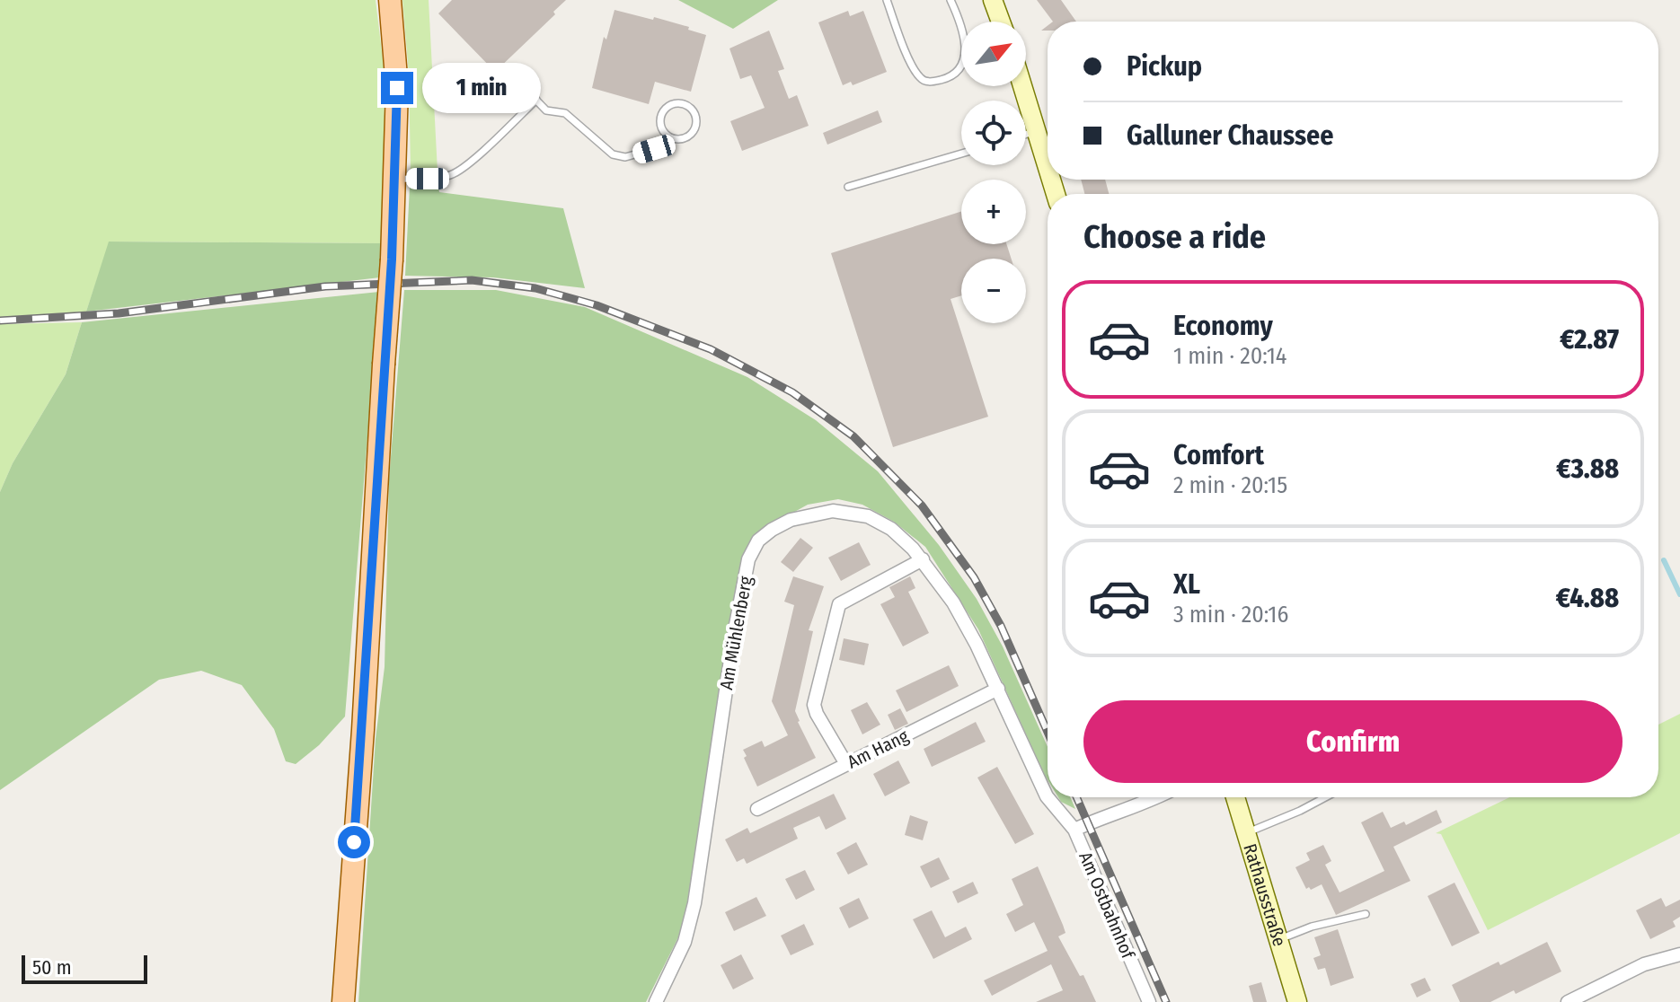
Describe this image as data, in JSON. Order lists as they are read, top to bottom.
{
  "streets": {
    "main road": ["Rathausstraße"],
    "street": ["Am Mühlenberg", "Am Hang", "Am Ostbahnhof"]
  },
  "crossings": [
    ["Am Mühlenberg", "Am Hang"],
    ["Am Mühlenberg", "Am Ostbahnhof"]
  ],
  "scale_bar": "50 m",
  "north": "top right",
  "page": {
    "map_buttons": ["+", "−"],
    "banner": ["Pickup", "Galluner Chaussee"],
    "bubble": "1 min",
    "heading": "Choose a ride",
    "list": [
      {
        "name": "Economy",
        "note": "1 min · 20:14",
        "value": "€2.87"
      },
      {
        "name": "Comfort",
        "note": "2 min · 20:15",
        "value": "€3.88"
      },
      {
        "name": "XL",
        "note": "3 min · 20:16",
        "value": "€4.88"
      }
    ],
    "buttons": "Confirm",
    "scale": "50 m"
  }
}
